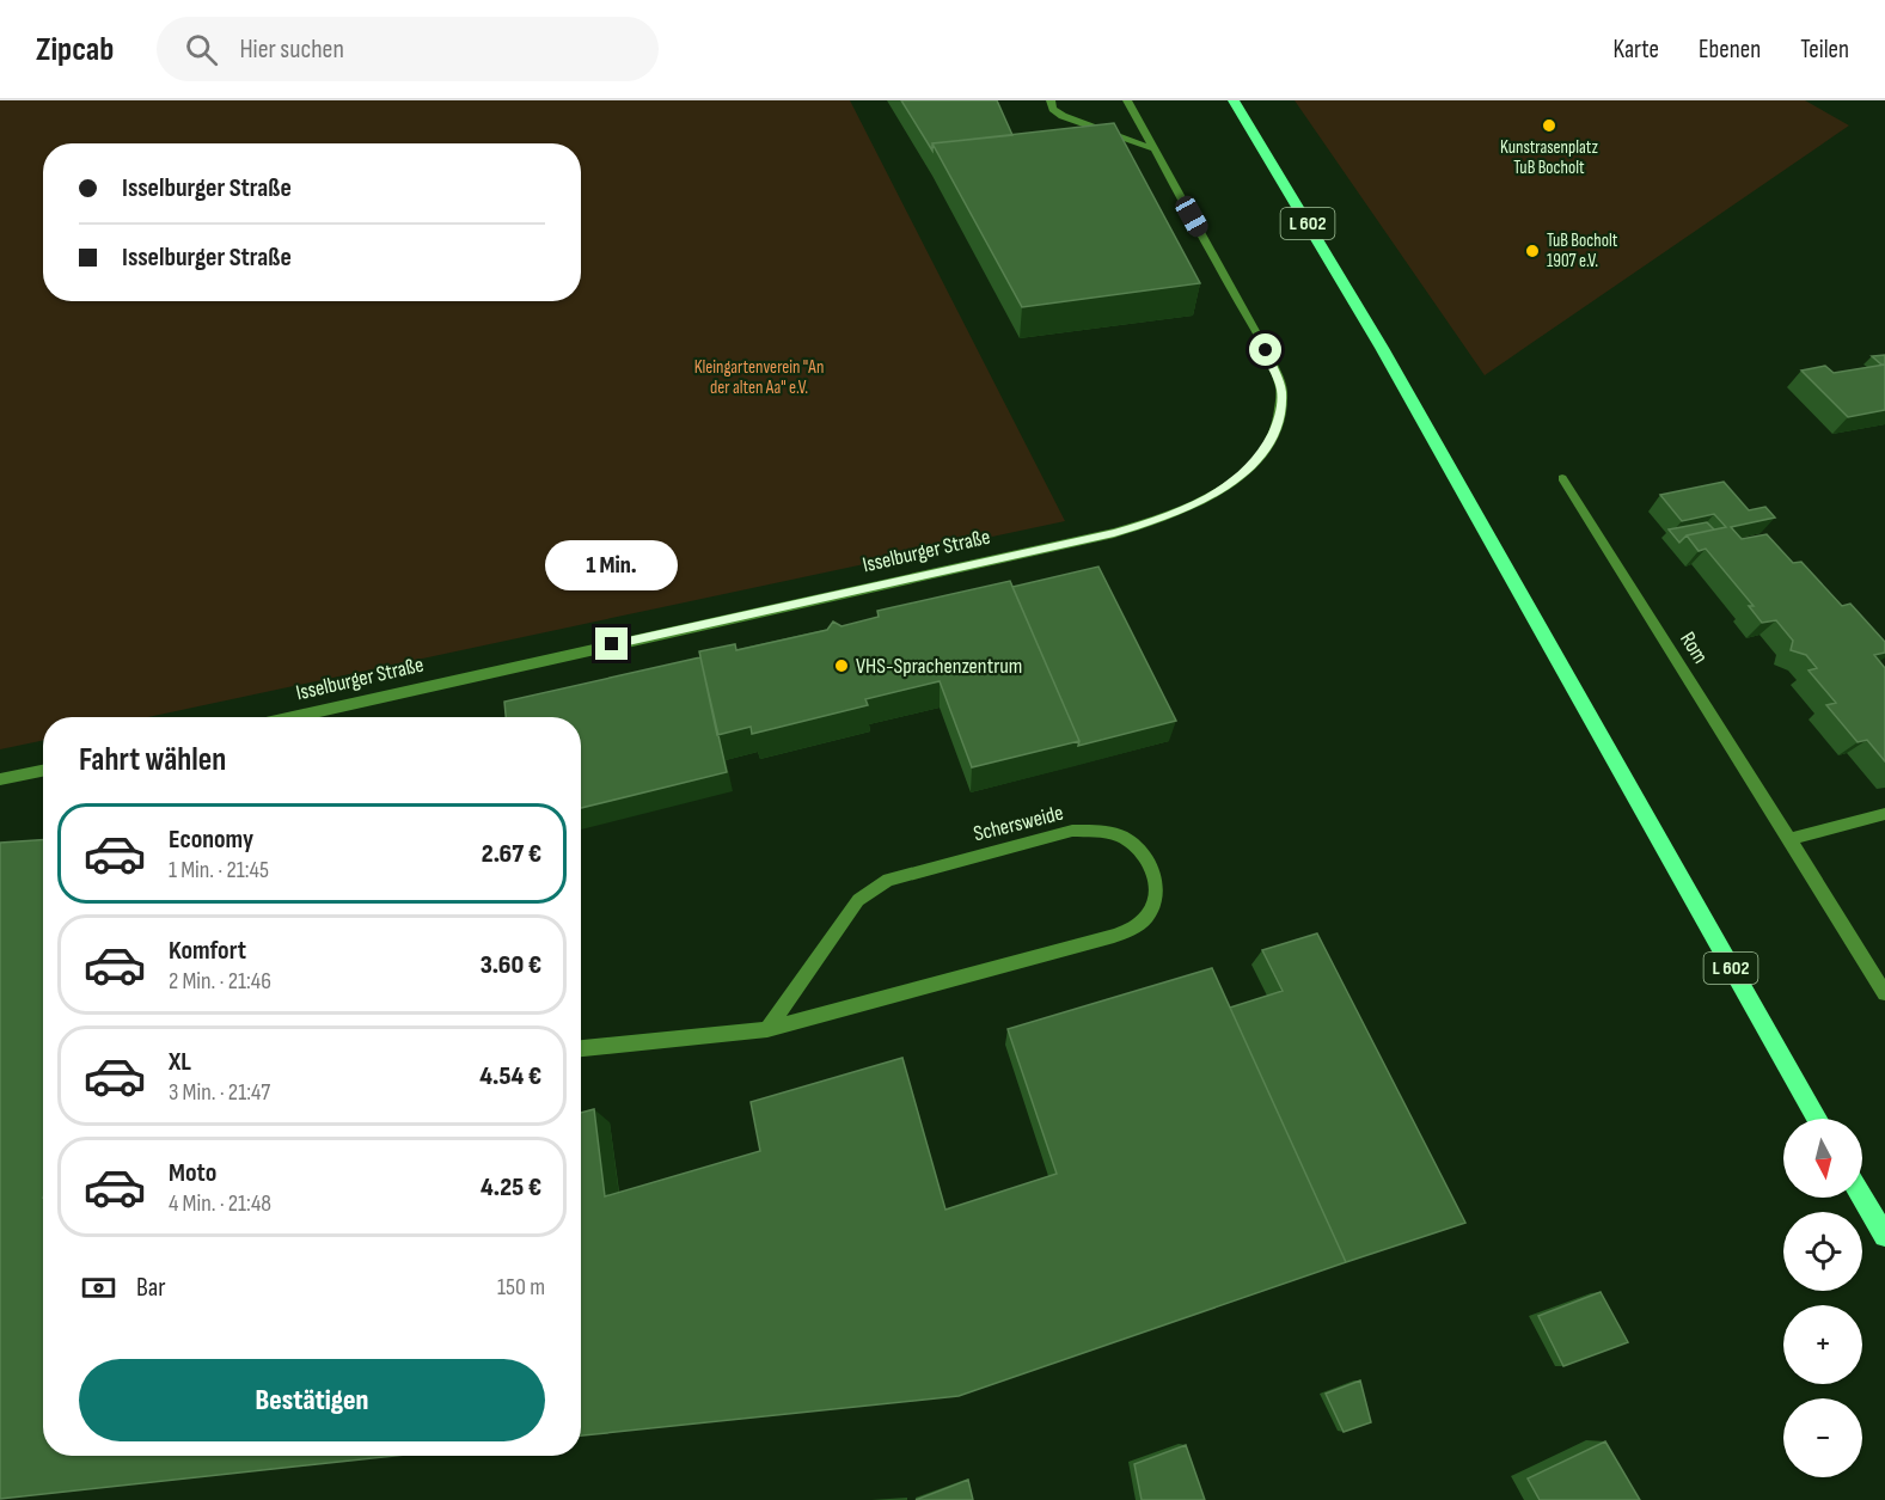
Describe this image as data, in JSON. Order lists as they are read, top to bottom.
{
  "streets": {
    "main road": ["L 602"],
    "street": ["Isselburger Straße", "Rom", "Schersweide"]
  },
  "parks": ["Kleingartenverein \"An der alten Aa\" e.V."],
  "places": ["Kunstrasenplatz TuB Bocholt", "TuB Bocholt 1907 e.V.", "VHS-Sprachenzentrum"],
  "north": "bottom",
  "page": {
    "header": "Zipcab",
    "search": "Hier suchen",
    "nav": ["Karte", "Ebenen", "Teilen"],
    "banner": ["Isselburger Straße", "Isselburger Straße"],
    "bubble": "1 Min.",
    "heading": "Fahrt wählen",
    "list": [
      {
        "name": "Economy",
        "note": "1 Min. · 21:45",
        "value": "2.67 €"
      },
      {
        "name": "Komfort",
        "note": "2 Min. · 21:46",
        "value": "3.60 €"
      },
      {
        "name": "XL",
        "note": "3 Min. · 21:47",
        "value": "4.54 €"
      },
      {
        "name": "Moto",
        "note": "4 Min. · 21:48",
        "value": "4.25 €"
      }
    ],
    "map_buttons": ["+", "−"],
    "pay": ["Bar", "150 m"],
    "buttons": "Bestätigen"
  }
}
